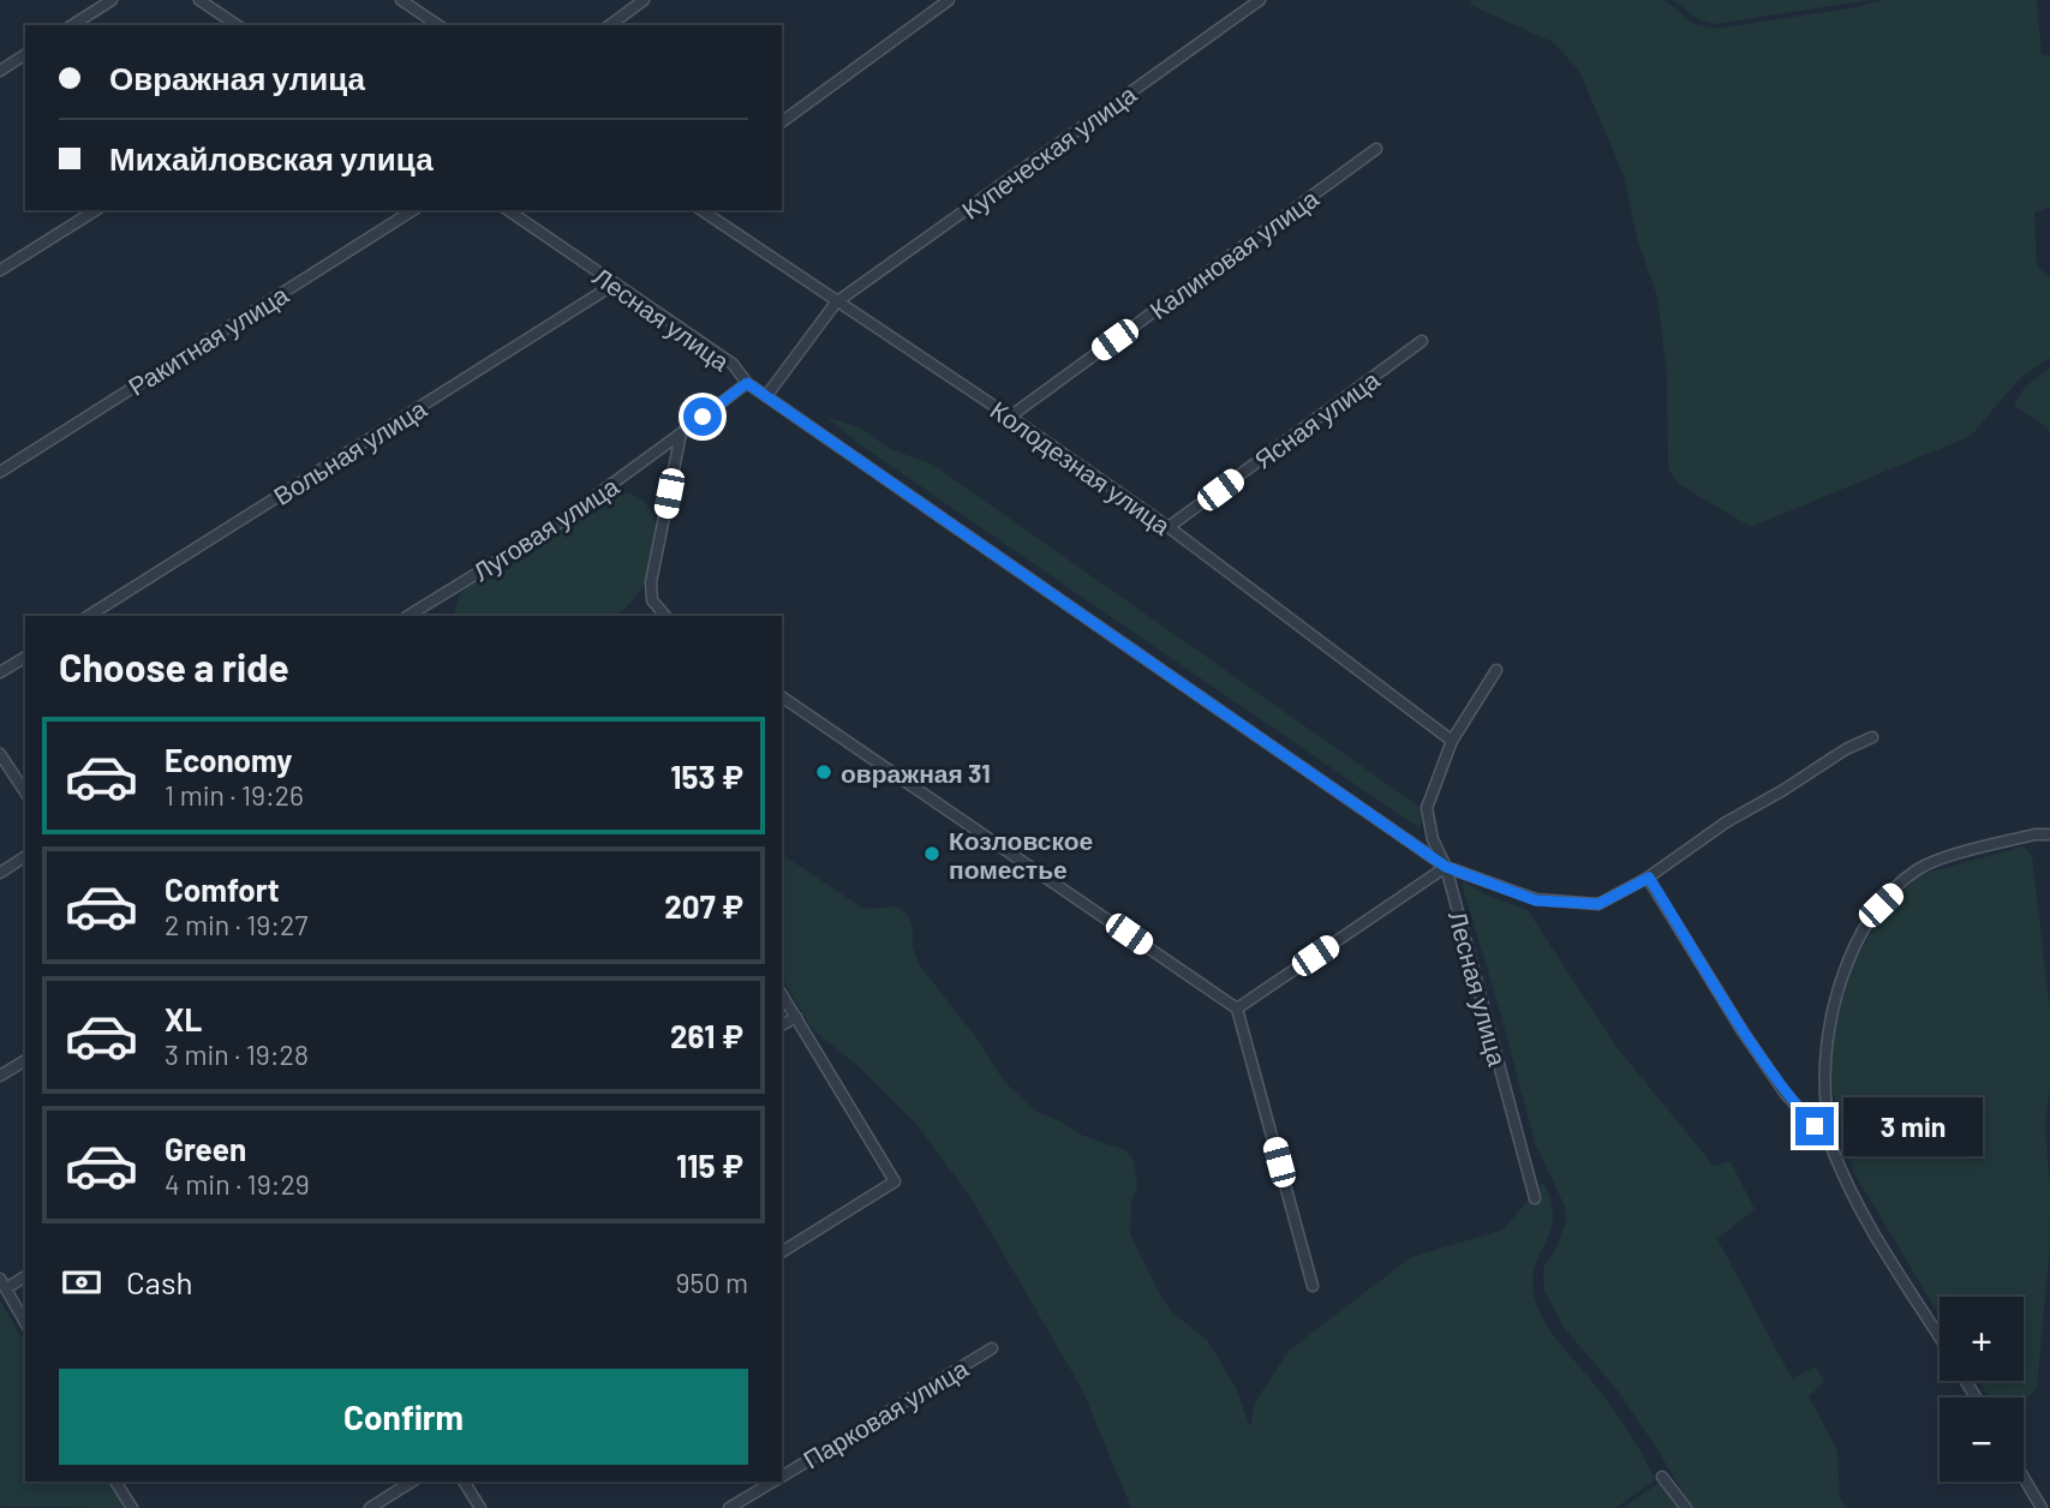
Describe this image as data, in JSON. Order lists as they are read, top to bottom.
{
  "streets": {
    "street": [
      "Купеческая улица",
      "Калиновая улица",
      "Лесная улица",
      "Ракитная улица",
      "Ясная улица",
      "Вольная улица",
      "Колодезная улица",
      "Луговая улица",
      "Парковая улица"
    ]
  },
  "crossings": [
    ["Купеческая улица", "Лесная улица"],
    ["Купеческая улица", "Колодезная улица"],
    ["Калиновая улица", "Колодезная улица"],
    ["Лесная улица", "Вольная улица"],
    ["Лесная улица", "Луговая улица"],
    ["Ясная улица", "Колодезная улица"]
  ],
  "places": ["овражная 31", "Козловское поместье"],
  "page": {
    "banner": ["Овражная улица", "Михайловская улица"],
    "heading": "Choose a ride",
    "list": [
      {
        "name": "Economy",
        "note": "1 min · 19:26",
        "value": "153 ₽"
      },
      {
        "name": "Comfort",
        "note": "2 min · 19:27",
        "value": "207 ₽"
      },
      {
        "name": "XL",
        "note": "3 min · 19:28",
        "value": "261 ₽"
      },
      {
        "name": "Green",
        "note": "4 min · 19:29",
        "value": "115 ₽"
      }
    ],
    "bubble": "3 min",
    "pay": ["Cash", "950 m"],
    "map_buttons": ["+", "−"],
    "buttons": "Confirm"
  }
}
